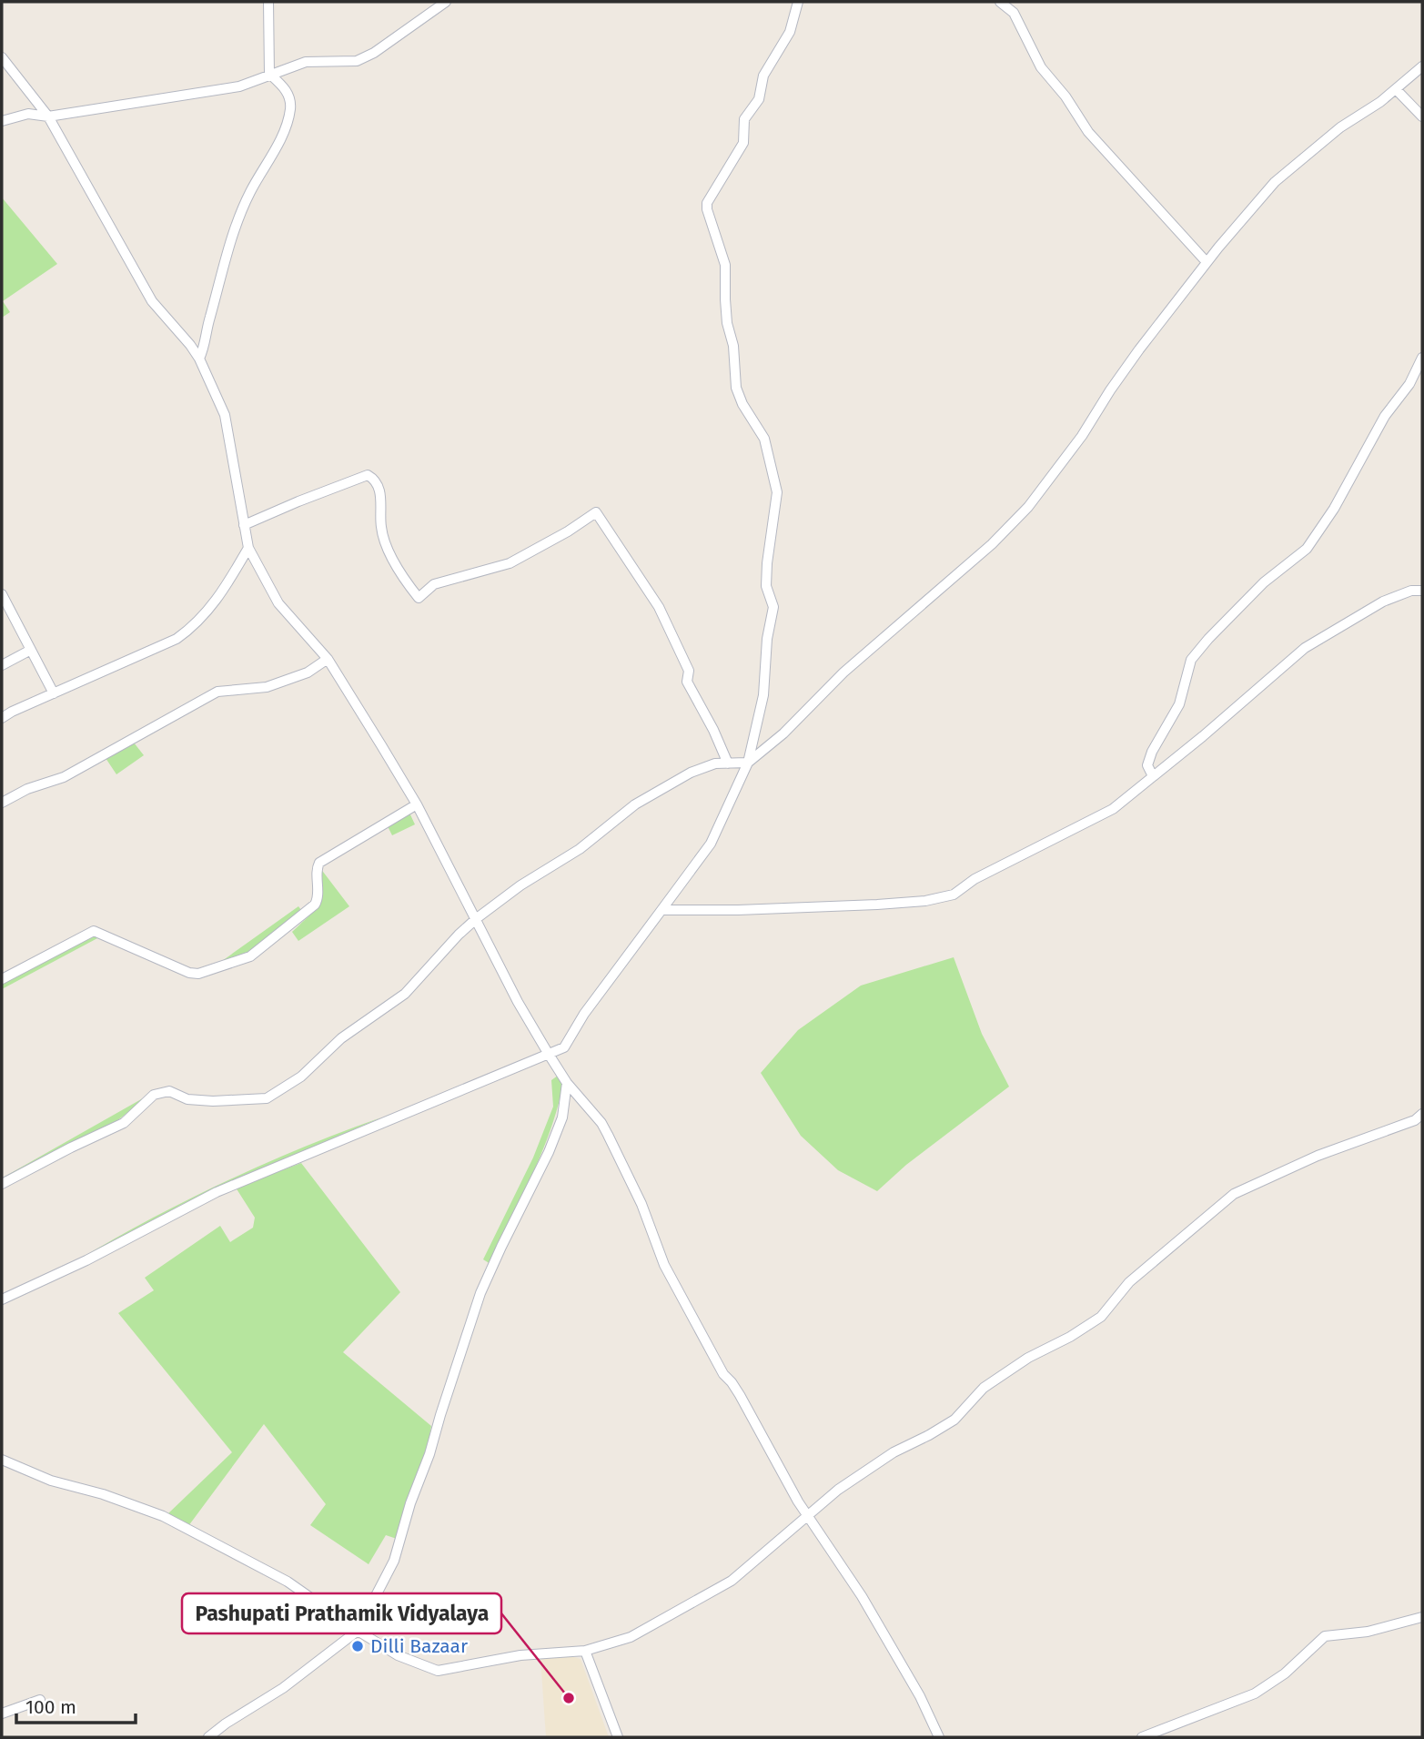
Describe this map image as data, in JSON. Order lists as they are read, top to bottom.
{
  "places": ["Dilli Bazaar", "Pashupati Prathamik Vidyalaya"],
  "scale_bar": "100 m"
}
